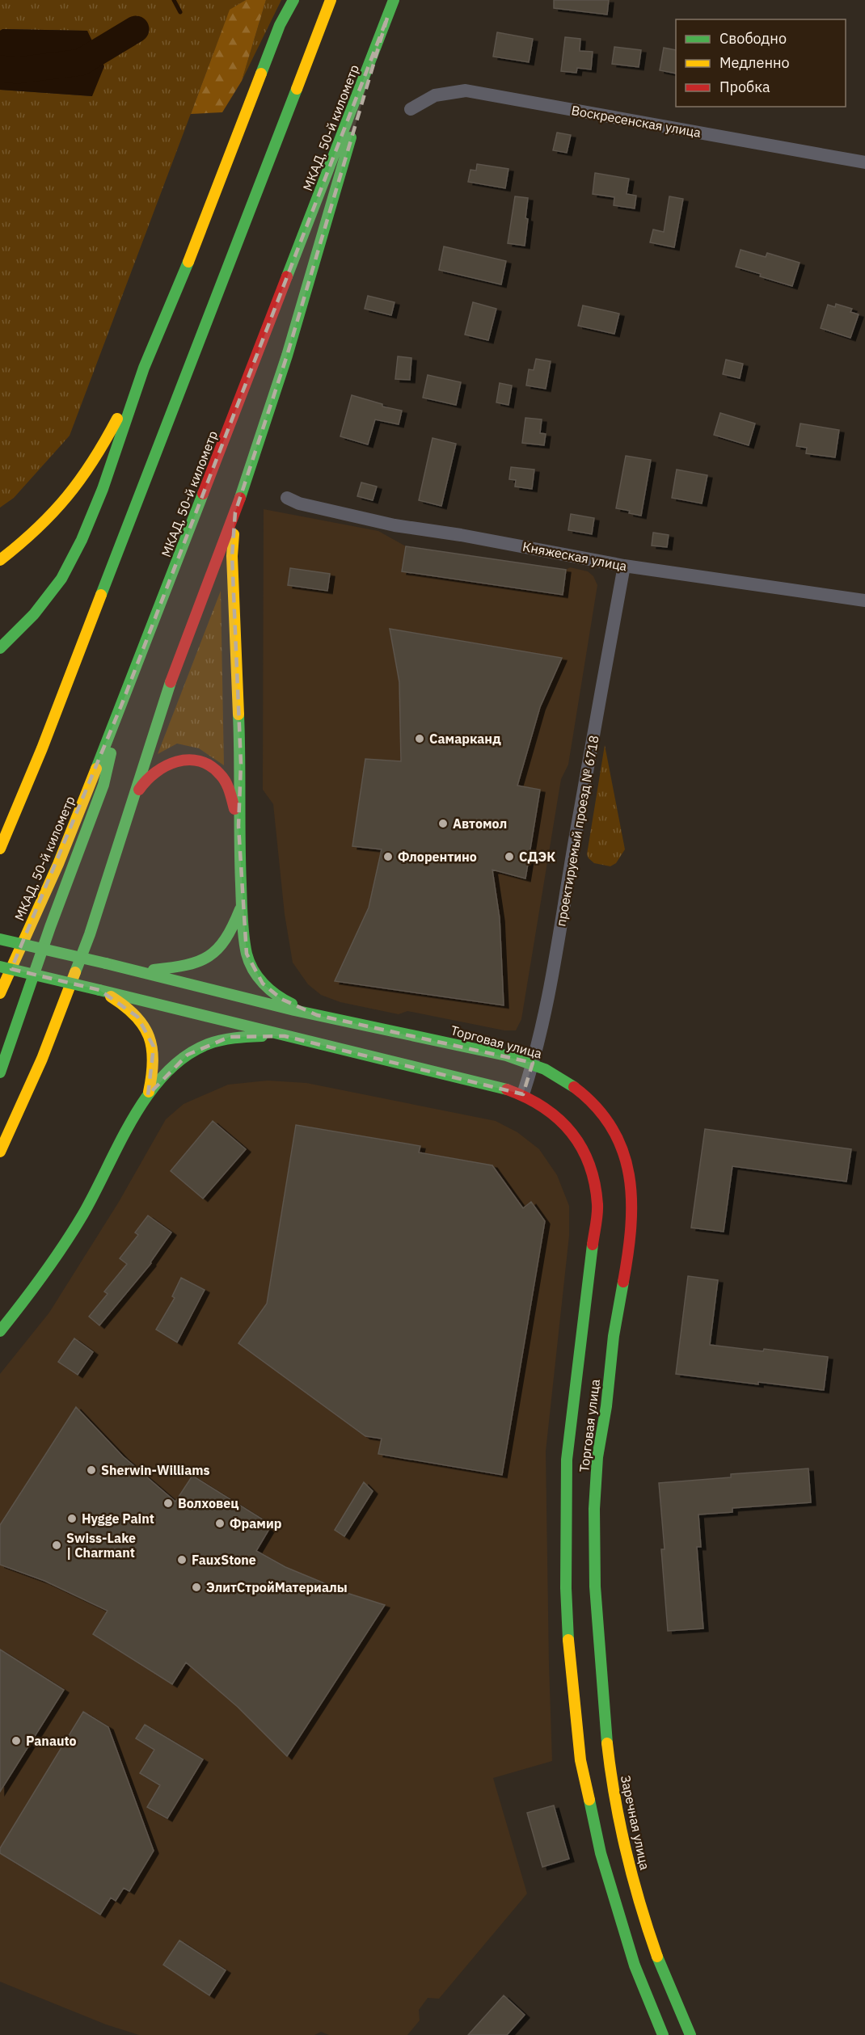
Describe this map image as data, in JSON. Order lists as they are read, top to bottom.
{
  "streets": {
    "main road": ["МКАД, 50-й километр", "Торговая улица", "Заречная улица"],
    "street": ["Воскресенская улица", "Княжеская улица", "проектируемый проезд № 6718"]
  },
  "crossings": [
    ["Княжеская улица", "проектируемый проезд № 6718"],
    ["проектируемый проезд № 6718", "Торговая улица"],
    ["Торговая улица", "Заречная улица"]
  ],
  "places": [
    "Самарканд",
    "Автомол",
    "Флорентино",
    "СДЭК",
    "Sherwin-Williams",
    "Волховец",
    "Hygge Paint",
    "Фрамир",
    "Swiss-Lake | Charmant",
    "FauxStone",
    "ЭлитСтройМатериалы",
    "Panauto"
  ],
  "legend": ["Свободно", "Медленно", "Пробка"]
}
